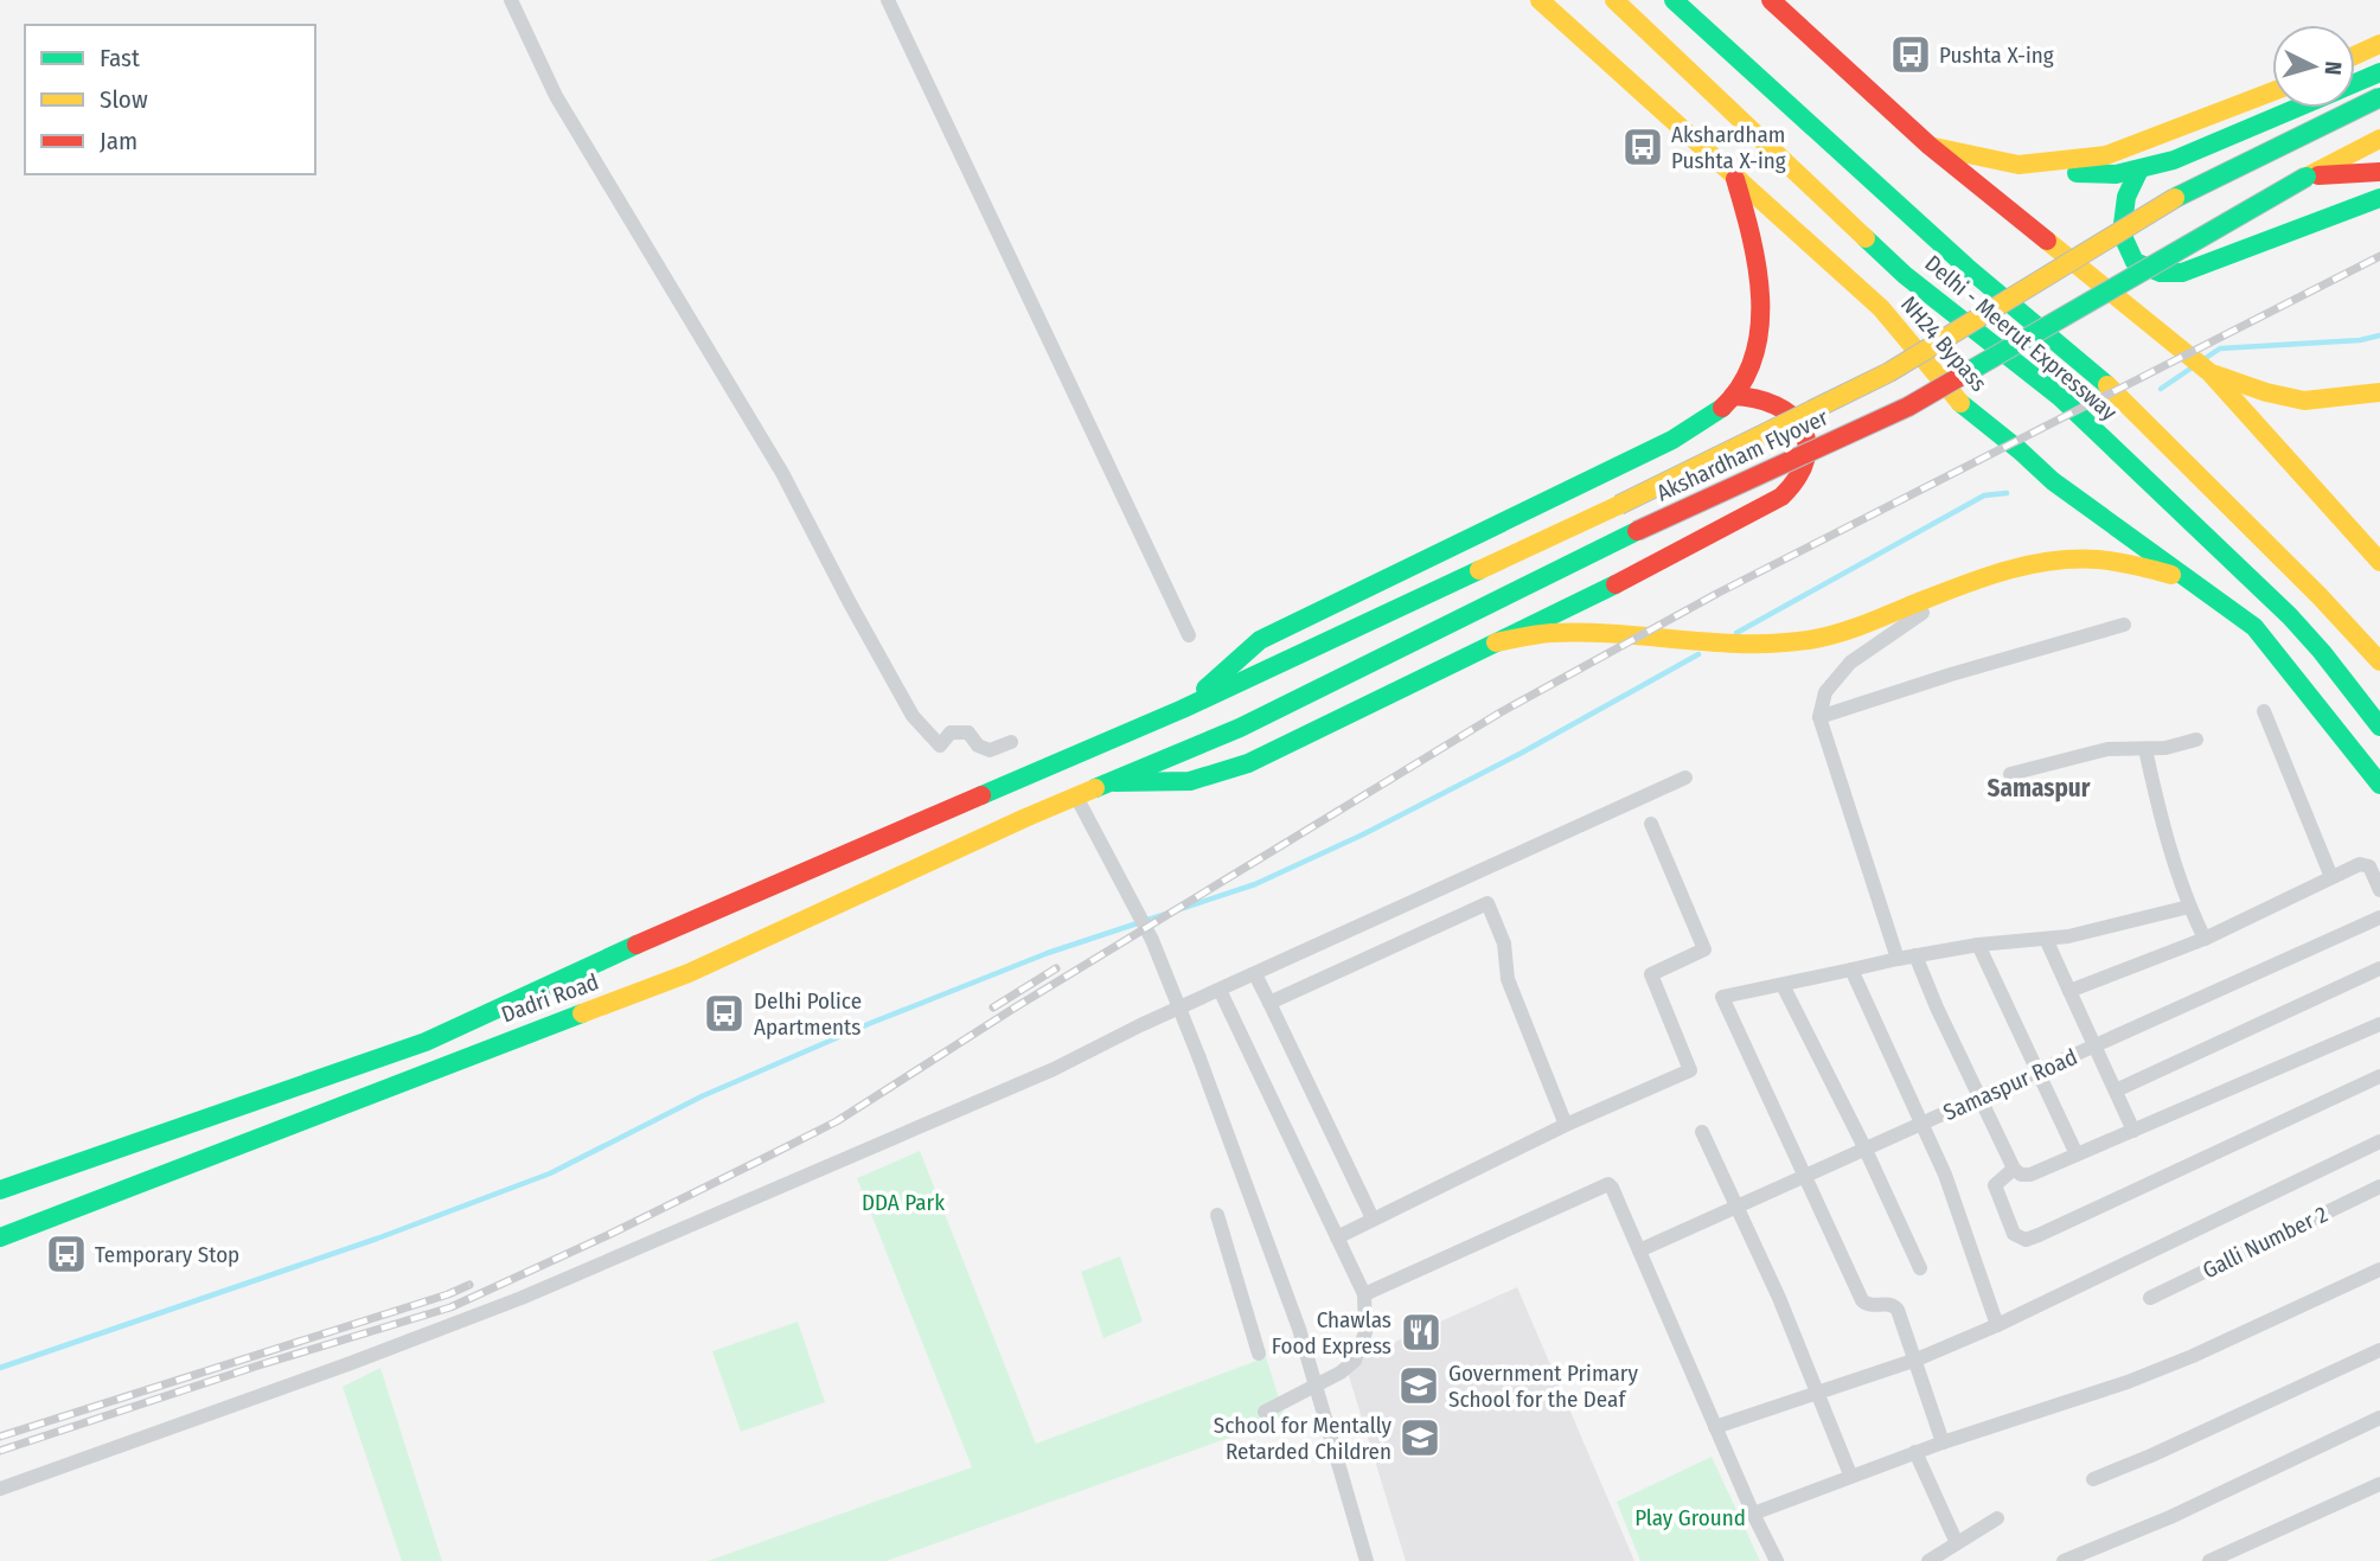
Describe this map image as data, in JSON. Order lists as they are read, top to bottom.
{
  "streets": {
    "main road": [
      "Delhi - Meerut Expressway",
      "NH24 Bypass",
      "Akshardham Flyover",
      "Dadri Road"
    ],
    "street": ["Samaspur Road", "Galli Number 2"]
  },
  "crossings": [
    ["Akshardham Flyover", "Dadri Road"]
  ],
  "districts": ["Samaspur"],
  "parks": ["DDA Park", "Play Ground"],
  "places": {
    "bus stop": [
      "Pushta X-ing",
      "Akshardham Pushta X-ing",
      "Delhi Police Apartments",
      "Temporary Stop"
    ],
    "restaurant": ["Chawlas Food Express"],
    "school or university": ["Government Primary School for the Deaf", "School for Mentally Retarded Children"]
  },
  "legend": ["Fast", "Slow", "Jam"],
  "north": "right"
}
